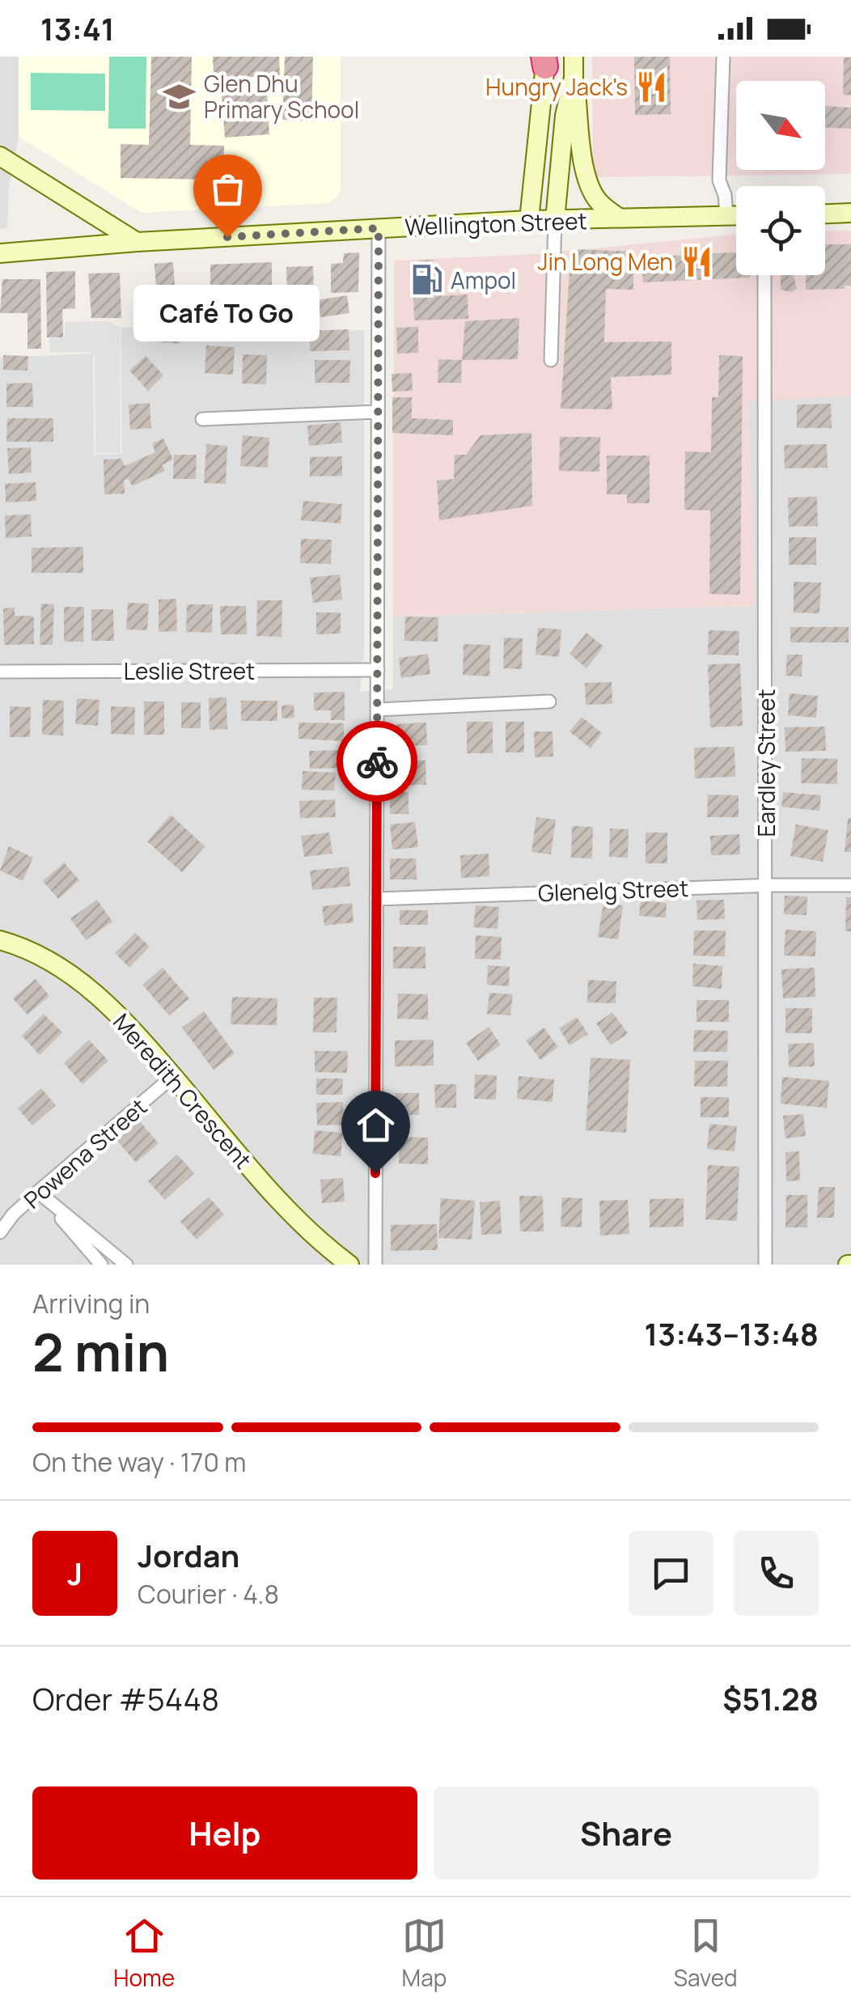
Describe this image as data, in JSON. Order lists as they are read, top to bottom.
{
  "streets": {
    "main road": ["Wellington Street", "Meredith Crescent"],
    "street": [
      "Leslie Street",
      "Eardley Street",
      "Glenelg Street",
      "Powena Street"
    ]
  },
  "crossings": [
    ["Eardley Street", "Glenelg Street"],
    ["Meredith Crescent", "Powena Street"]
  ],
  "places": {
    "restaurant": ["Hungry Jack's", "Jin Long Men"],
    "school or university": ["Glen Dhu Primary School"],
    "other": ["Café To Go"],
    "fuel station": ["Ampol"]
  },
  "north": "bottom right",
  "page": {
    "status": "13:41",
    "bubble": "Café To Go",
    "heading": ["2 min", "Arriving in", "13:43–13:48"],
    "panel": [
      "Jordan",
      "Courier · 4.8",
      "Order #5448",
      "$51.28"
    ],
    "bar": "On the way · 170 m",
    "round": "J",
    "buttons": ["Help", "Share"],
    "tabs": ["Home", "Map", "Saved"]
  }
}
